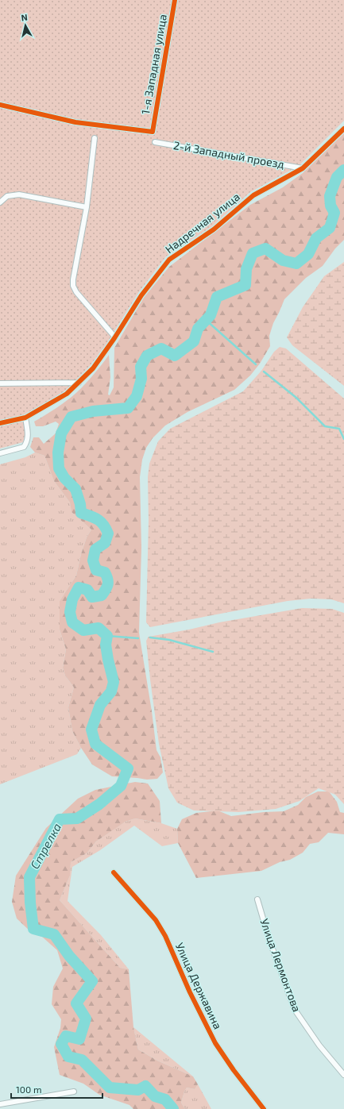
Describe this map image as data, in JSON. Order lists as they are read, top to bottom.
{
  "streets": {
    "street": [
      "1-я Западная улица",
      "2-й Западный проезд",
      "Надречная улица",
      "Улица Лермонтова",
      "Улица Державина"
    ]
  },
  "crossings": [
    ["2-й Западный проезд", "Надречная улица"]
  ],
  "water": ["Стрелка"],
  "scale_bar": "100 m",
  "north": "top"
}
